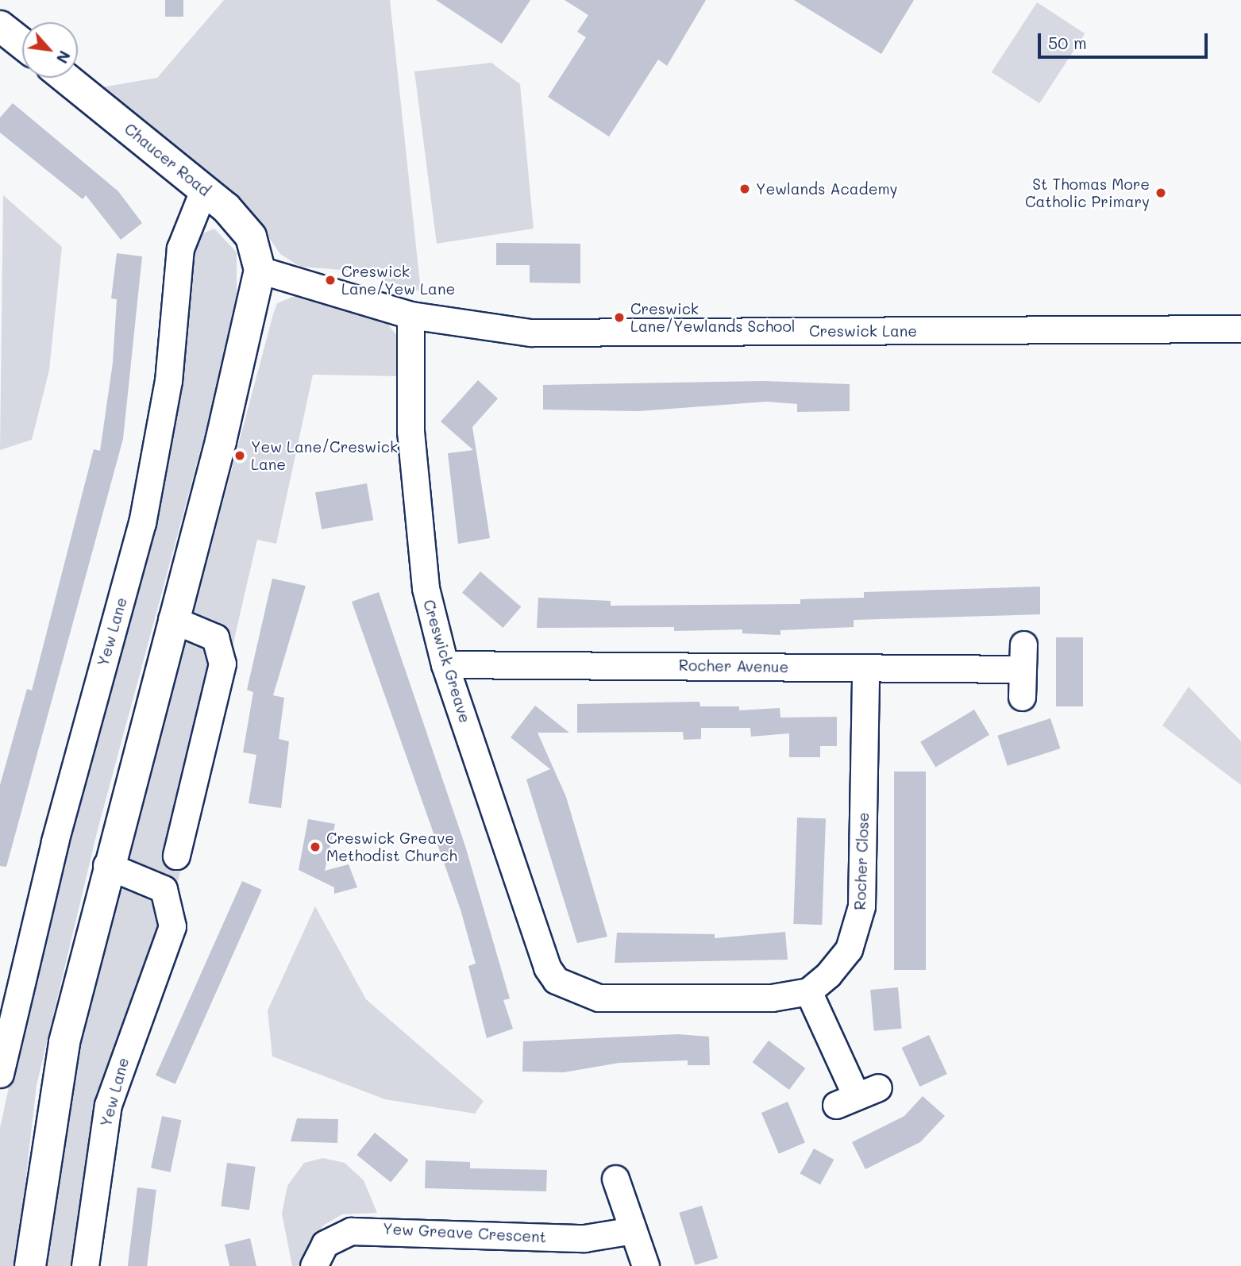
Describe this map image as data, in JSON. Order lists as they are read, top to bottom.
{
  "streets": {
    "main road": ["Chaucer Road"],
    "street": [
      "Creswick Lane",
      "Yew Lane",
      "Creswick Greave",
      "Rocher Avenue",
      "Rocher Close",
      "Yew Greave Crescent"
    ]
  },
  "crossings": [
    ["Chaucer Road", "Creswick Lane"],
    ["Chaucer Road", "Yew Lane"],
    ["Creswick Lane", "Creswick Greave"],
    ["Creswick Greave", "Rocher Avenue"],
    ["Creswick Greave", "Rocher Close"],
    ["Rocher Avenue", "Rocher Close"]
  ],
  "places": [
    "Yewlands Academy",
    "St Thomas More Catholic Primary",
    "Creswick Lane/Yew Lane",
    "Creswick Lane/Yewlands School",
    "Yew Lane/Creswick Lane",
    "Creswick Greave Methodist Church"
  ],
  "scale_bar": "50 m",
  "north": "bottom right"
}
